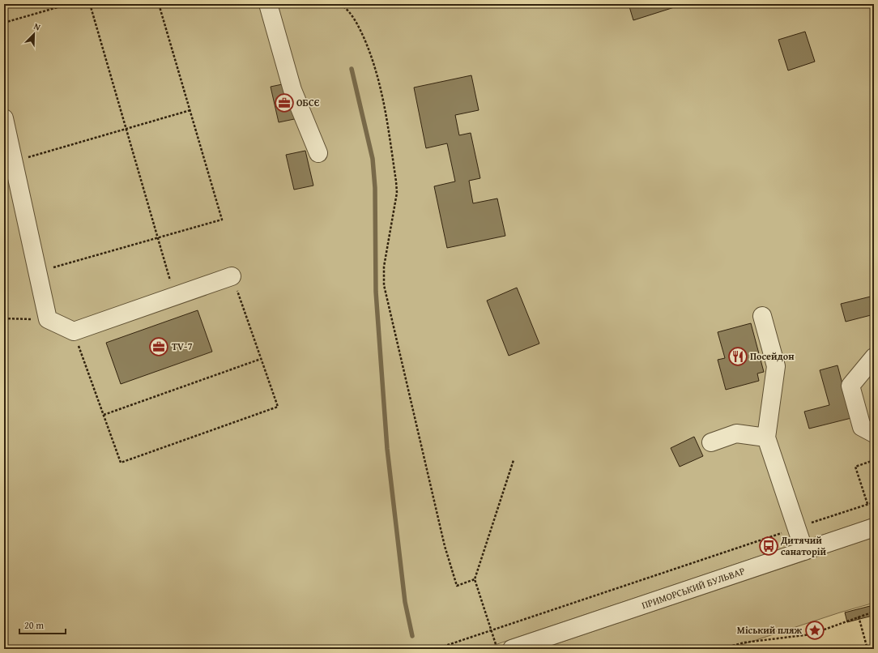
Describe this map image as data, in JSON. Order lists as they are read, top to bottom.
{
  "streets": {
    "street": ["ПРИМОРСЬКИЙ БУЛЬВАР"]
  },
  "places": {
    "office": ["ОБСЄ", "TV-7"],
    "restaurant": ["Посейдон"],
    "bus stop": ["Дитячий санаторій"],
    "place": ["Міський пляж"]
  },
  "scale_bar": "20 m",
  "north": "top right"
}
